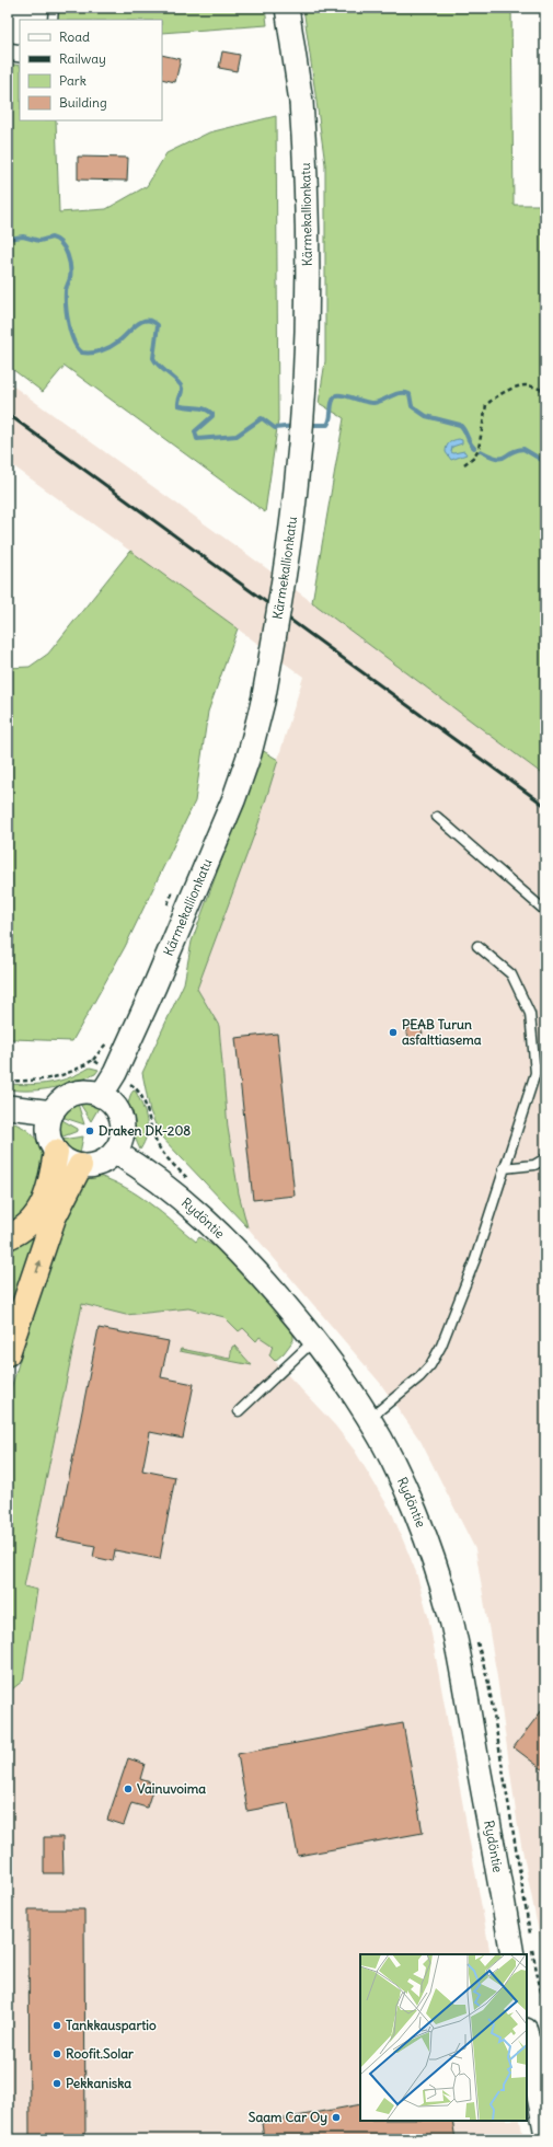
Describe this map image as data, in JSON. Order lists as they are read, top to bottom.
{
  "streets": {
    "street": ["Kärmekallionkatu", "Rydöntie"]
  },
  "crossings": [
    ["Kärmekallionkatu", "Rydöntie"]
  ],
  "places": [
    "PEAB Turun asfalttiasema",
    "Draken DK-208",
    "Vainuvoima",
    "Tankkauspartio",
    "Roofit.Solar",
    "Pekkaniska",
    "Saam Car Oy"
  ],
  "legend": [
    "Road",
    "Railway",
    "Park",
    "Building"
  ]
}
